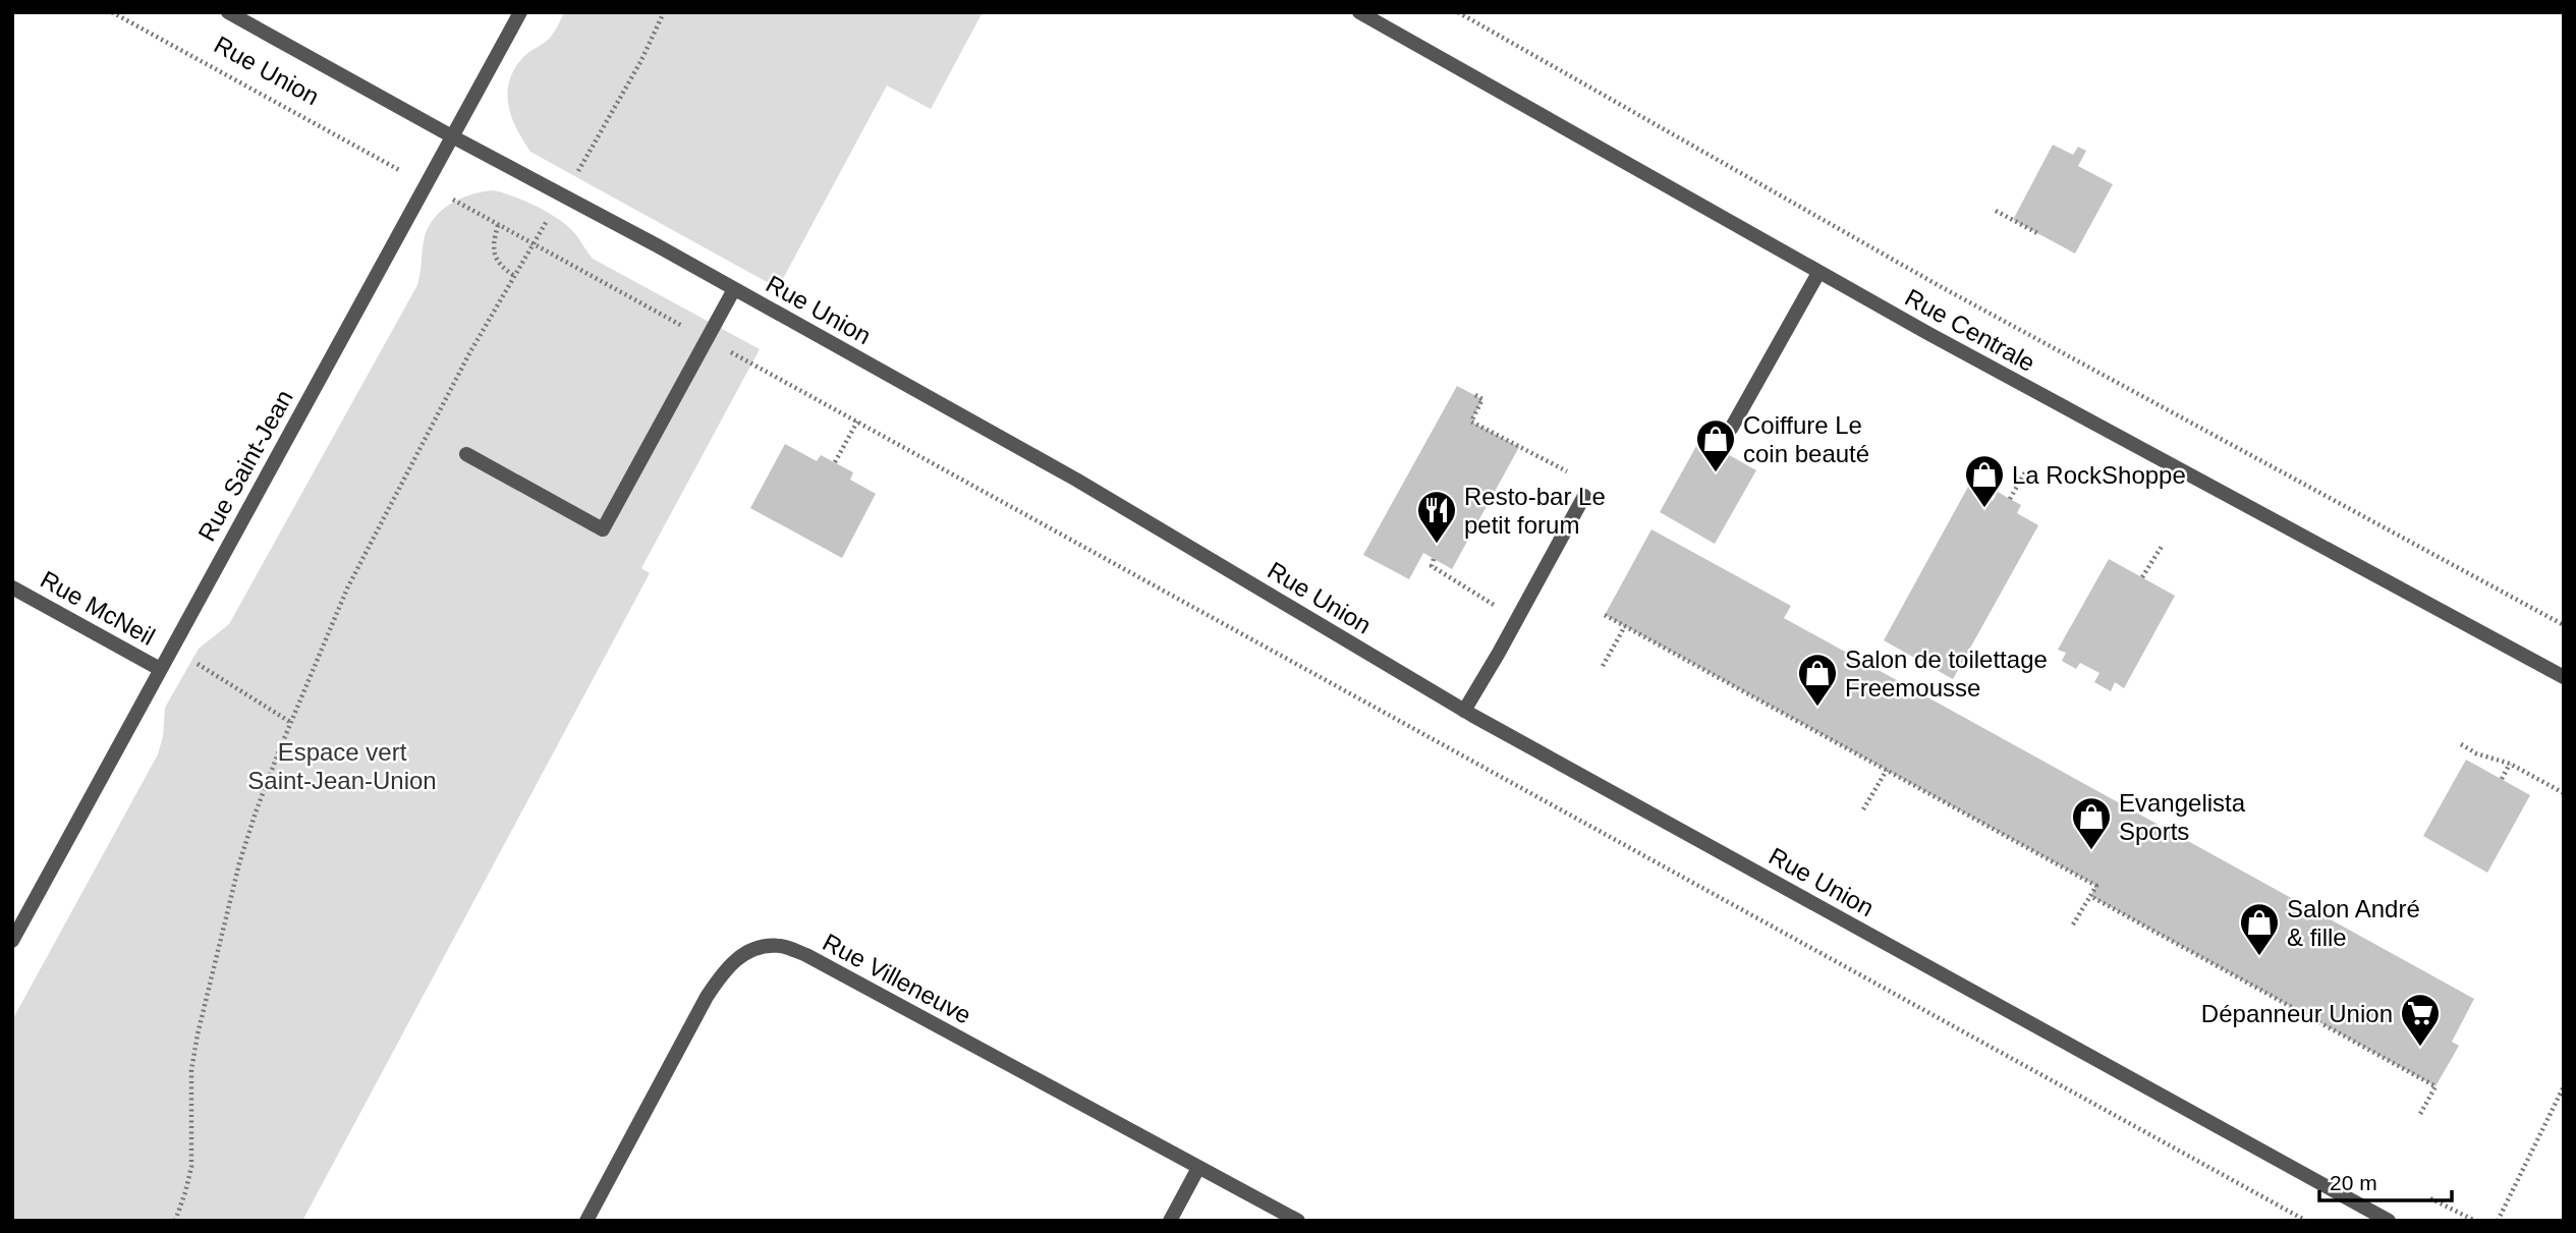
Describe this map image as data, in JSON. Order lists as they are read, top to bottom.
{
  "streets": {
    "street": [
      "Rue Union",
      "Rue Centrale",
      "Rue Saint-Jean",
      "Rue McNeil",
      "Rue Villeneuve"
    ]
  },
  "crossings": [
    ["Rue Union", "Rue Saint-Jean"],
    ["Rue Saint-Jean", "Rue McNeil"]
  ],
  "parks": ["Espace vert Saint-Jean-Union"],
  "places": {
    "shop": [
      "Coiffure Le coin beauté",
      "La RockShoppe",
      "Salon de toilettage Freemousse",
      "Evangelista Sports",
      "Salon André & fille"
    ],
    "restaurant": ["Resto-bar Le petit forum"],
    "supermarket": ["Dépanneur Union"]
  },
  "scale_bar": "20 m"
}
